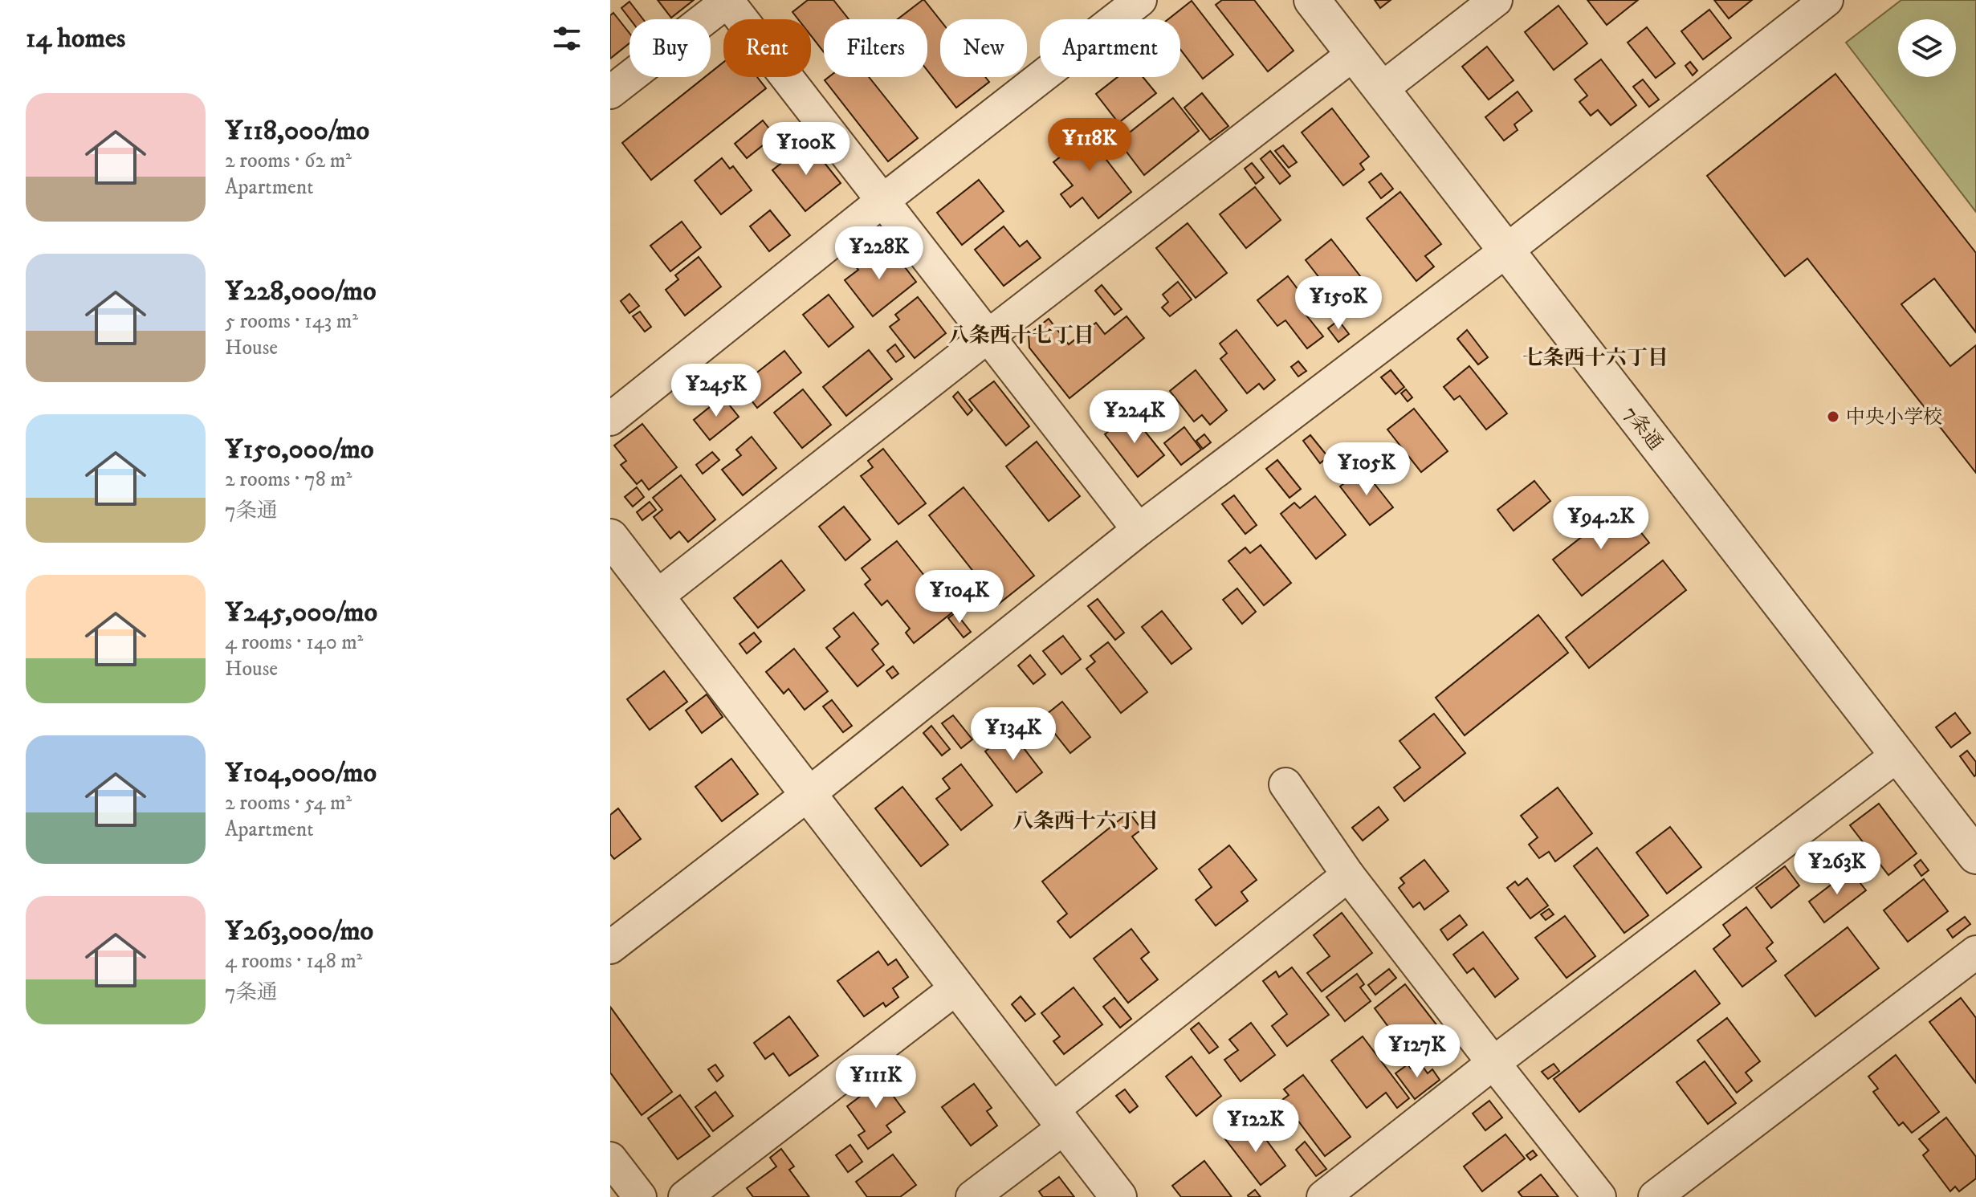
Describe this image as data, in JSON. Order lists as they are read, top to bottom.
{
  "streets": {
    "street": ["7条通"]
  },
  "districts": ["八条西十七丁目", "七条西十六丁目", "八条西十六丁目"],
  "places": ["中央小学校"],
  "page": {
    "heading": "14 homes",
    "chip": [
      "Buy",
      "Rent",
      "Filters",
      "New",
      "Apartment"
    ],
    "list": [
      {
        "name": "¥118,000/mo",
        "note": "2 rooms · 62 m² · Apartment"
      },
      {
        "name": "¥228,000/mo",
        "note": "5 rooms · 143 m² · House"
      },
      {
        "name": "¥150,000/mo",
        "note": "2 rooms · 78 m² · 7条通"
      },
      {
        "name": "¥245,000/mo",
        "note": "4 rooms · 140 m² · House"
      },
      {
        "name": "¥104,000/mo",
        "note": "2 rooms · 54 m² · Apartment"
      },
      {
        "name": "¥263,000/mo",
        "note": "4 rooms · 148 m² · 7条通"
      }
    ],
    "price": [
      "¥118K",
      "¥100K",
      "¥228K",
      "¥150K",
      "¥245K",
      "¥224K",
      "¥105K",
      "¥94.2K",
      "¥104K",
      "¥134K",
      "¥263K",
      "¥127K",
      "¥111K",
      "¥122K"
    ]
  }
}
